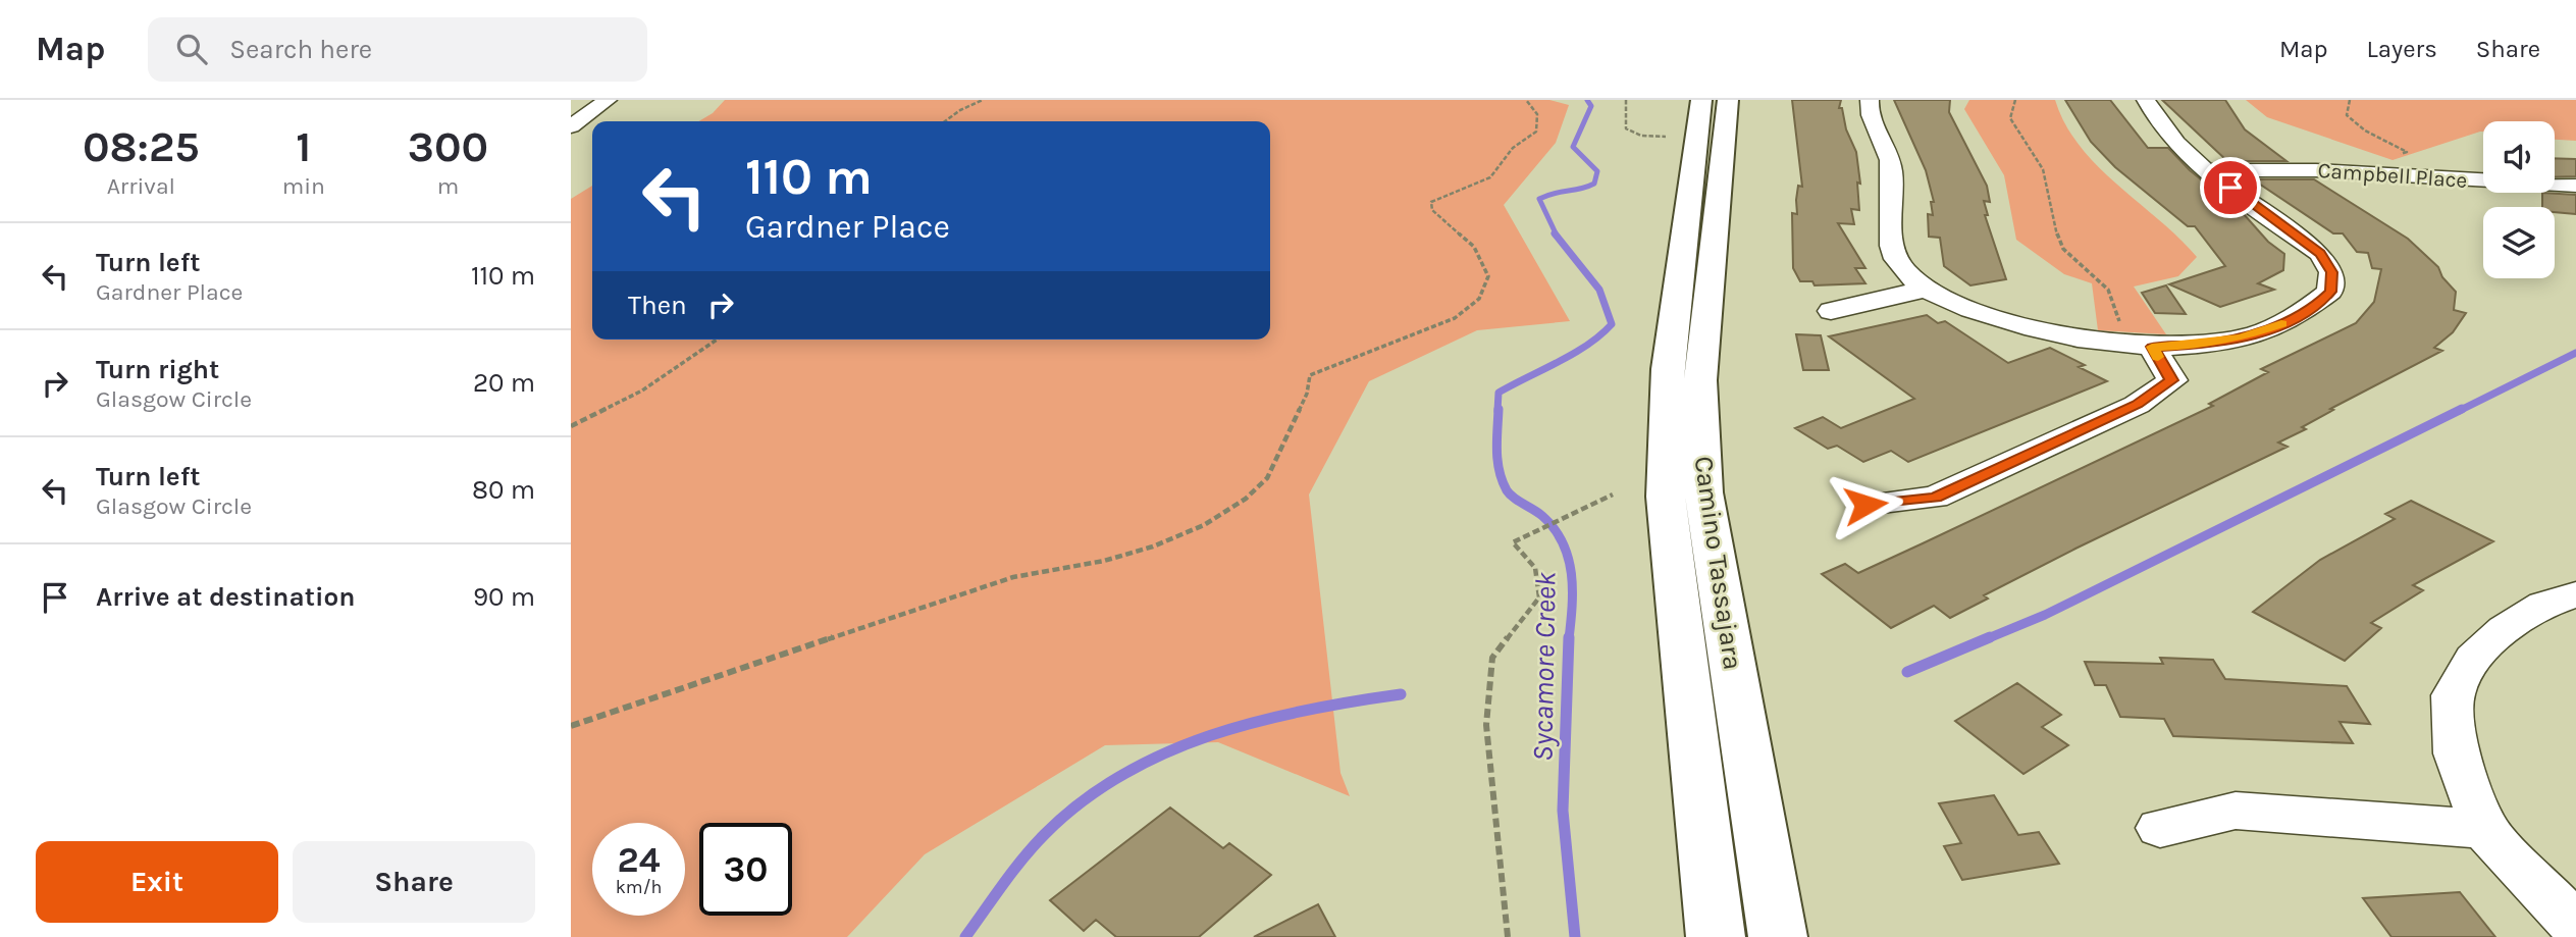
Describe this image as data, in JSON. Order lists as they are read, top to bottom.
{
  "streets": {
    "main road": ["Camino Tassajara"],
    "street": ["Campbell Place"]
  },
  "water": ["Sycamore Creek"],
  "page": {
    "header": "Map",
    "search": "Search here",
    "nav": ["Map", "Layers", "Share"],
    "eta": [
      "08:25",
      "Arrival",
      "1",
      "min",
      "300",
      "m"
    ],
    "turn": ["110 m", "Gardner Place"],
    "list": [
      {
        "name": "Turn left",
        "note": "Gardner Place",
        "value": "110 m"
      },
      {
        "name": "Turn right",
        "note": "Glasgow Circle",
        "value": "20 m"
      },
      {
        "name": "Turn left",
        "note": "Glasgow Circle",
        "value": "80 m"
      },
      {
        "name": "Arrive at destination",
        "value": "90 m"
      }
    ],
    "then": "Then",
    "speed": "24 km/h",
    "limit": "30",
    "buttons": ["Exit", "Share"]
  }
}
